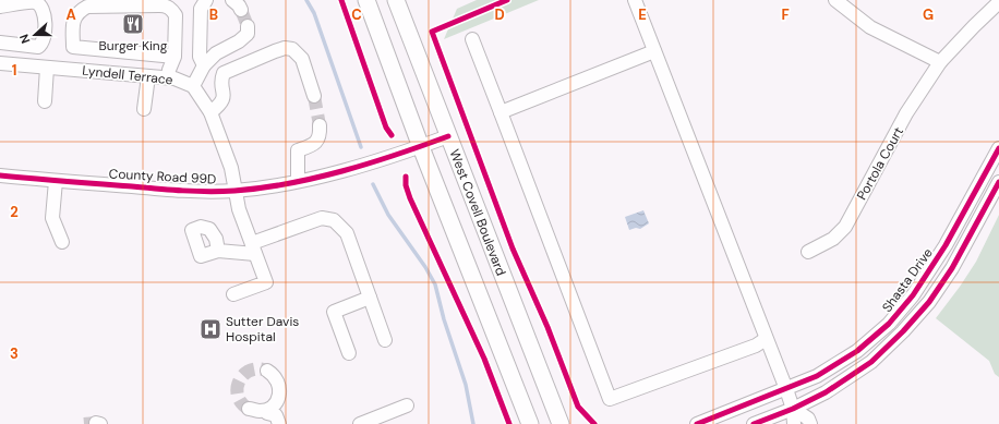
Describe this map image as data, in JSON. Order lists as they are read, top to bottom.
{
  "streets": {
    "main road": ["West Covell Boulevard"],
    "street": [
      "Lyndell Terrace",
      "Portola Court",
      "County Road 99D",
      "Shasta Drive"
    ]
  },
  "crossings": [
    ["County Road 99D", "West Covell Boulevard"]
  ],
  "places": {
    "restaurant": ["Burger King"],
    "hospital": ["Sutter Davis Hospital"]
  },
  "north": "left",
  "grid": {
    "columns": [
      "A",
      "B",
      "C",
      "D",
      "E",
      "F",
      "G"
    ],
    "rows": ["1", "2", "3"]
  }
}
